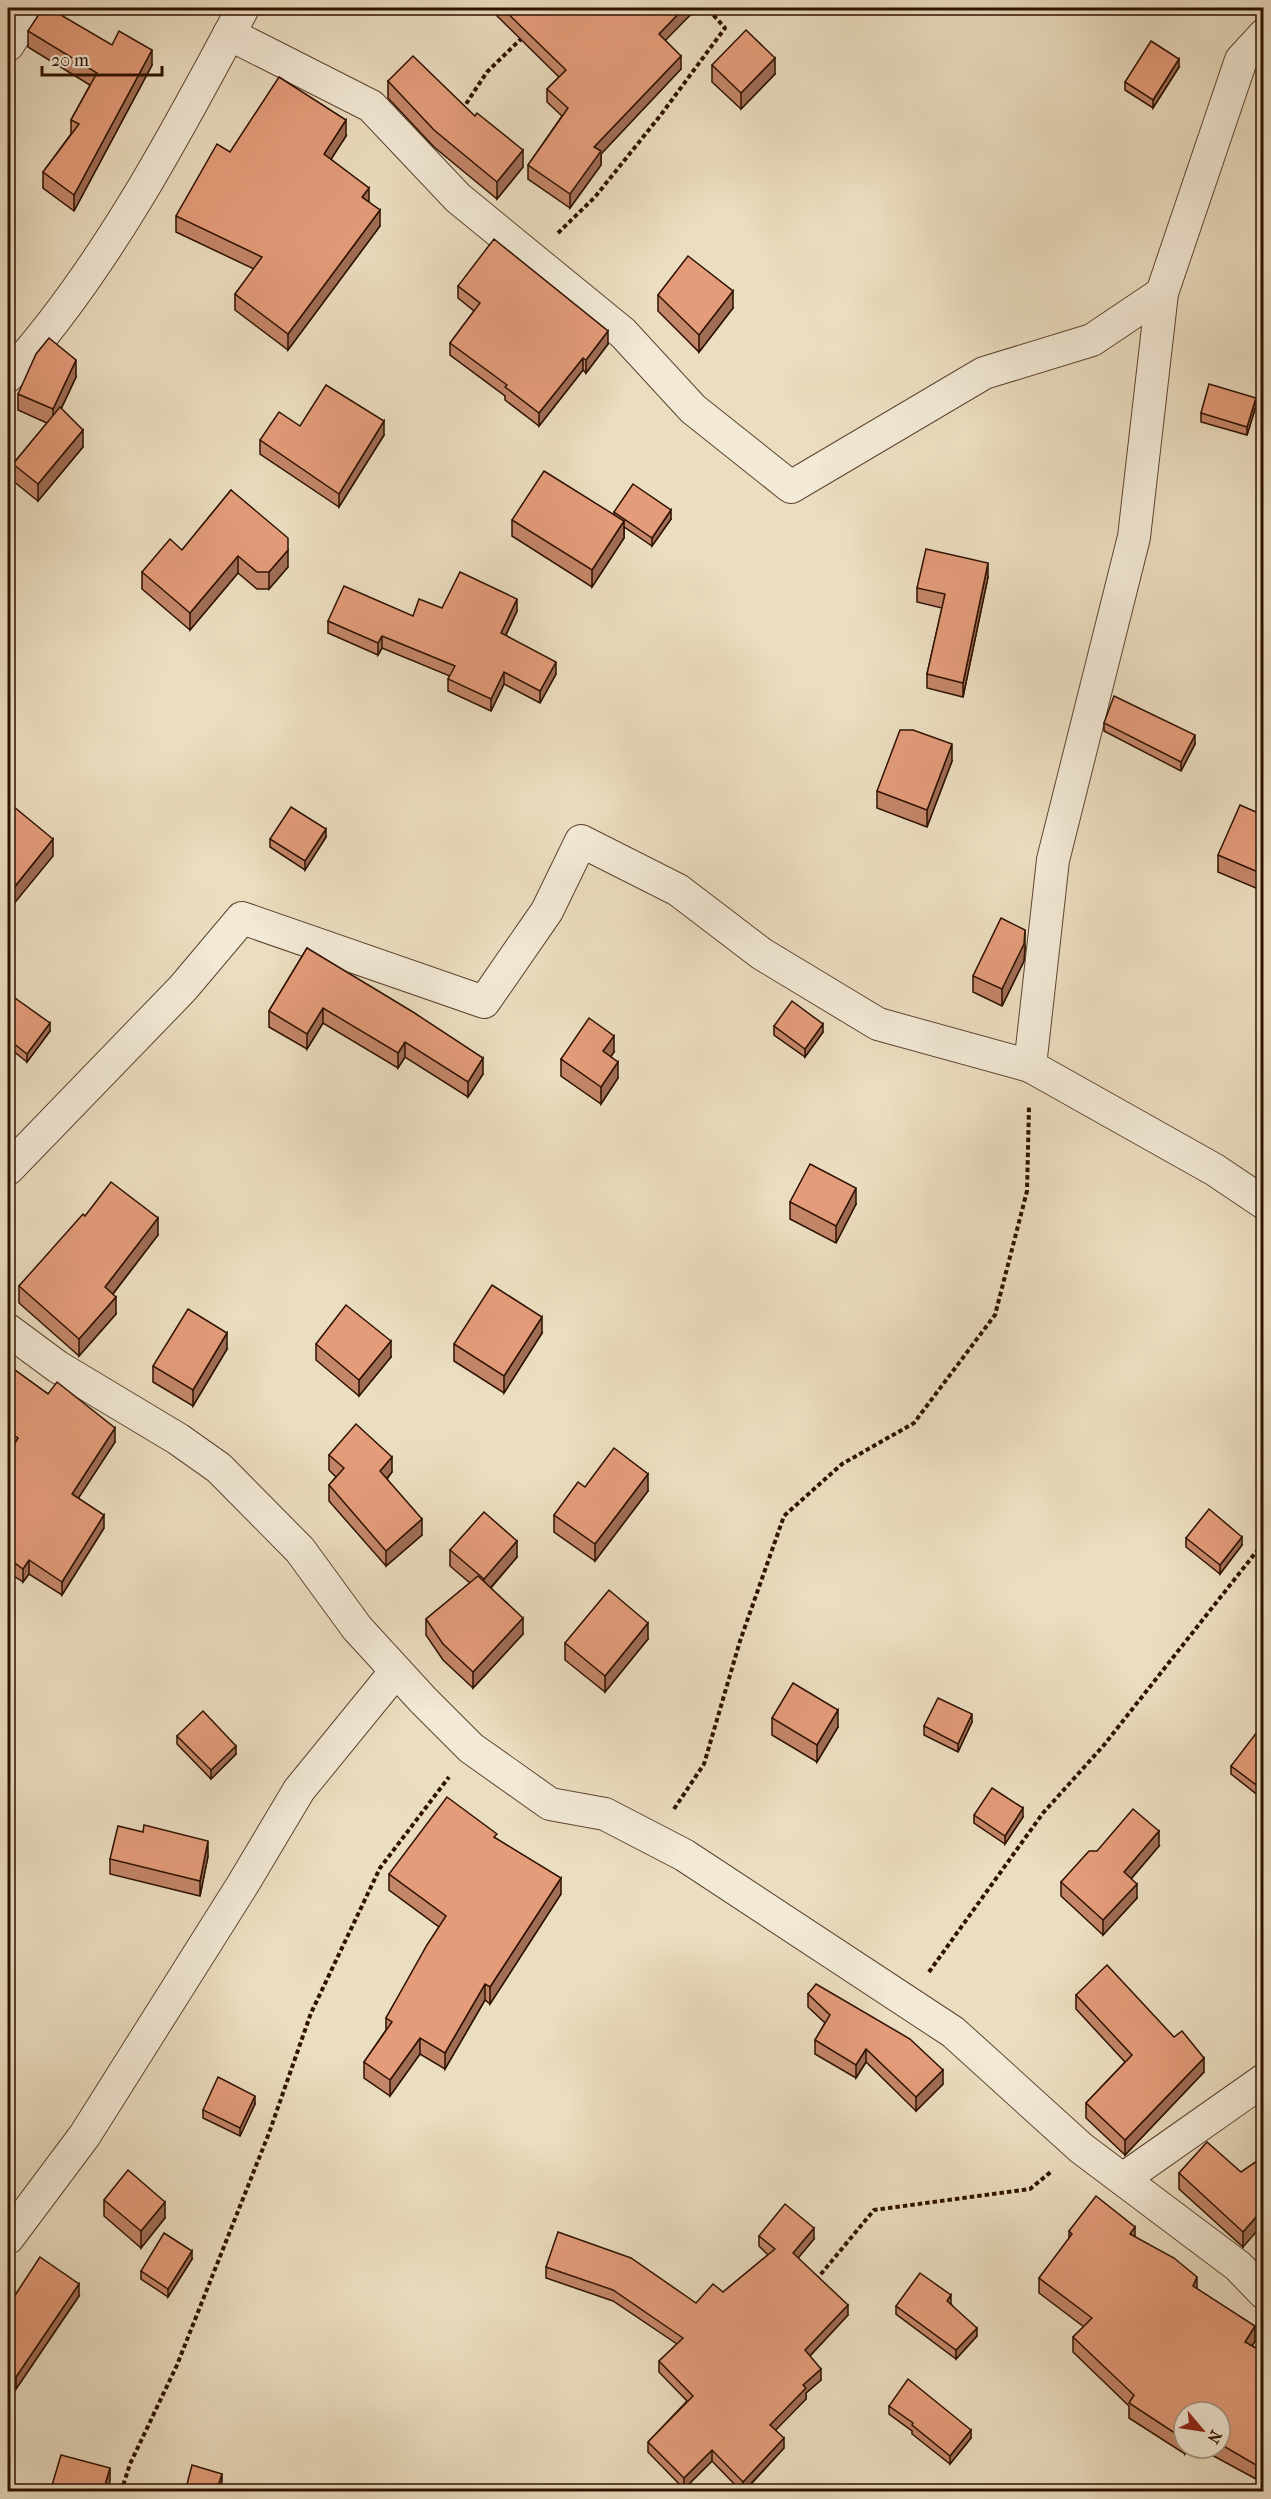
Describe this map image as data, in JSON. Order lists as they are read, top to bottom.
{
  "scale_bar": "20 m",
  "north": "bottom right"
}
